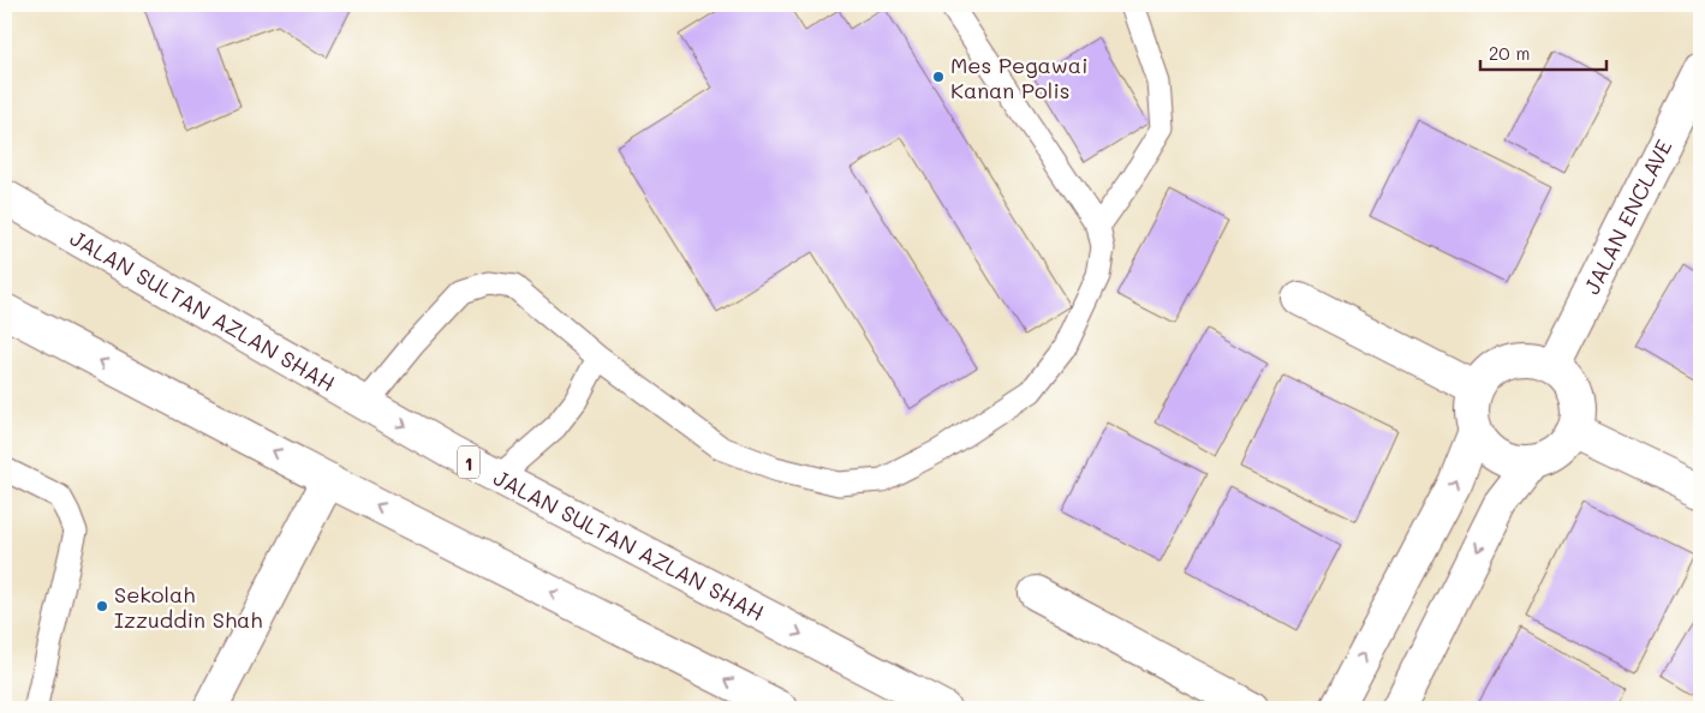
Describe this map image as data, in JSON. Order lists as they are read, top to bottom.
{
  "streets": {
    "street": ["JALAN ENCLAVE", "JALAN SULTAN AZLAN SHAH", "1"]
  },
  "places": ["Mes Pegawai Kanan Polis", "Sekolah Izzuddin Shah"],
  "scale_bar": "20 m"
}
